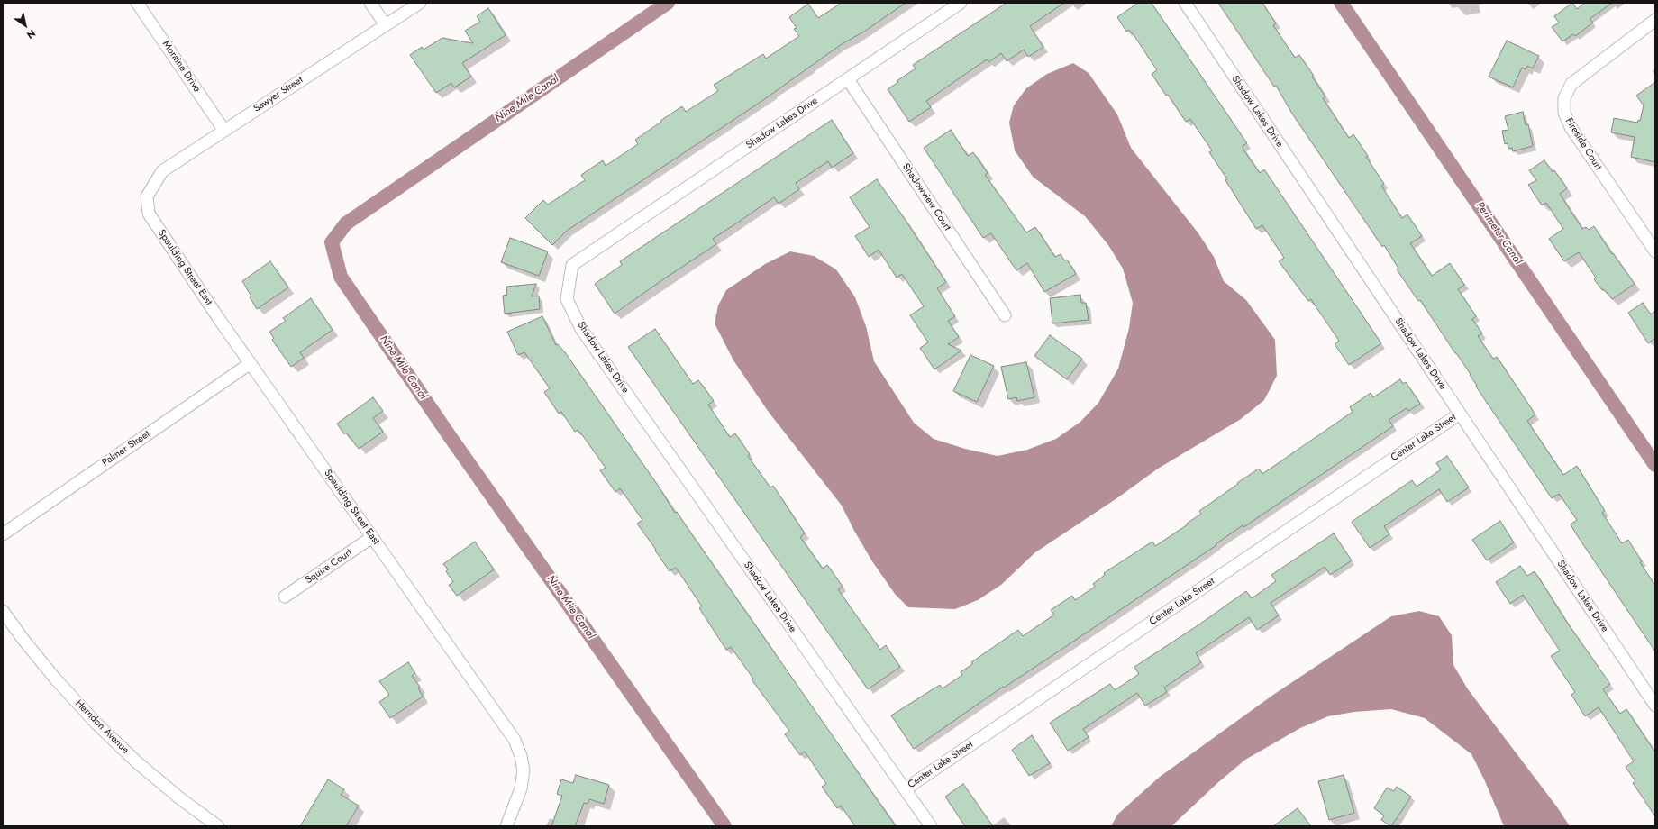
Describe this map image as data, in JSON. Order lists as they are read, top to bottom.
{
  "streets": {
    "street": [
      "Moraine Drive",
      "Sawyer Street",
      "Shadow Lakes Drive",
      "Fireside Court",
      "Shadowview Court",
      "Spaulding Street East",
      "Center Lake Street",
      "Palmer Street",
      "Squire Court",
      "Herndon Avenue"
    ]
  },
  "crossings": [
    ["Moraine Drive", "Sawyer Street"],
    ["Sawyer Street", "Spaulding Street East"],
    ["Shadow Lakes Drive", "Shadowview Court"],
    ["Shadow Lakes Drive", "Center Lake Street"],
    ["Spaulding Street East", "Palmer Street"],
    ["Spaulding Street East", "Squire Court"]
  ],
  "water": ["Nine Mile Canal", "Perimeter Canal"],
  "north": "bottom right"
}
